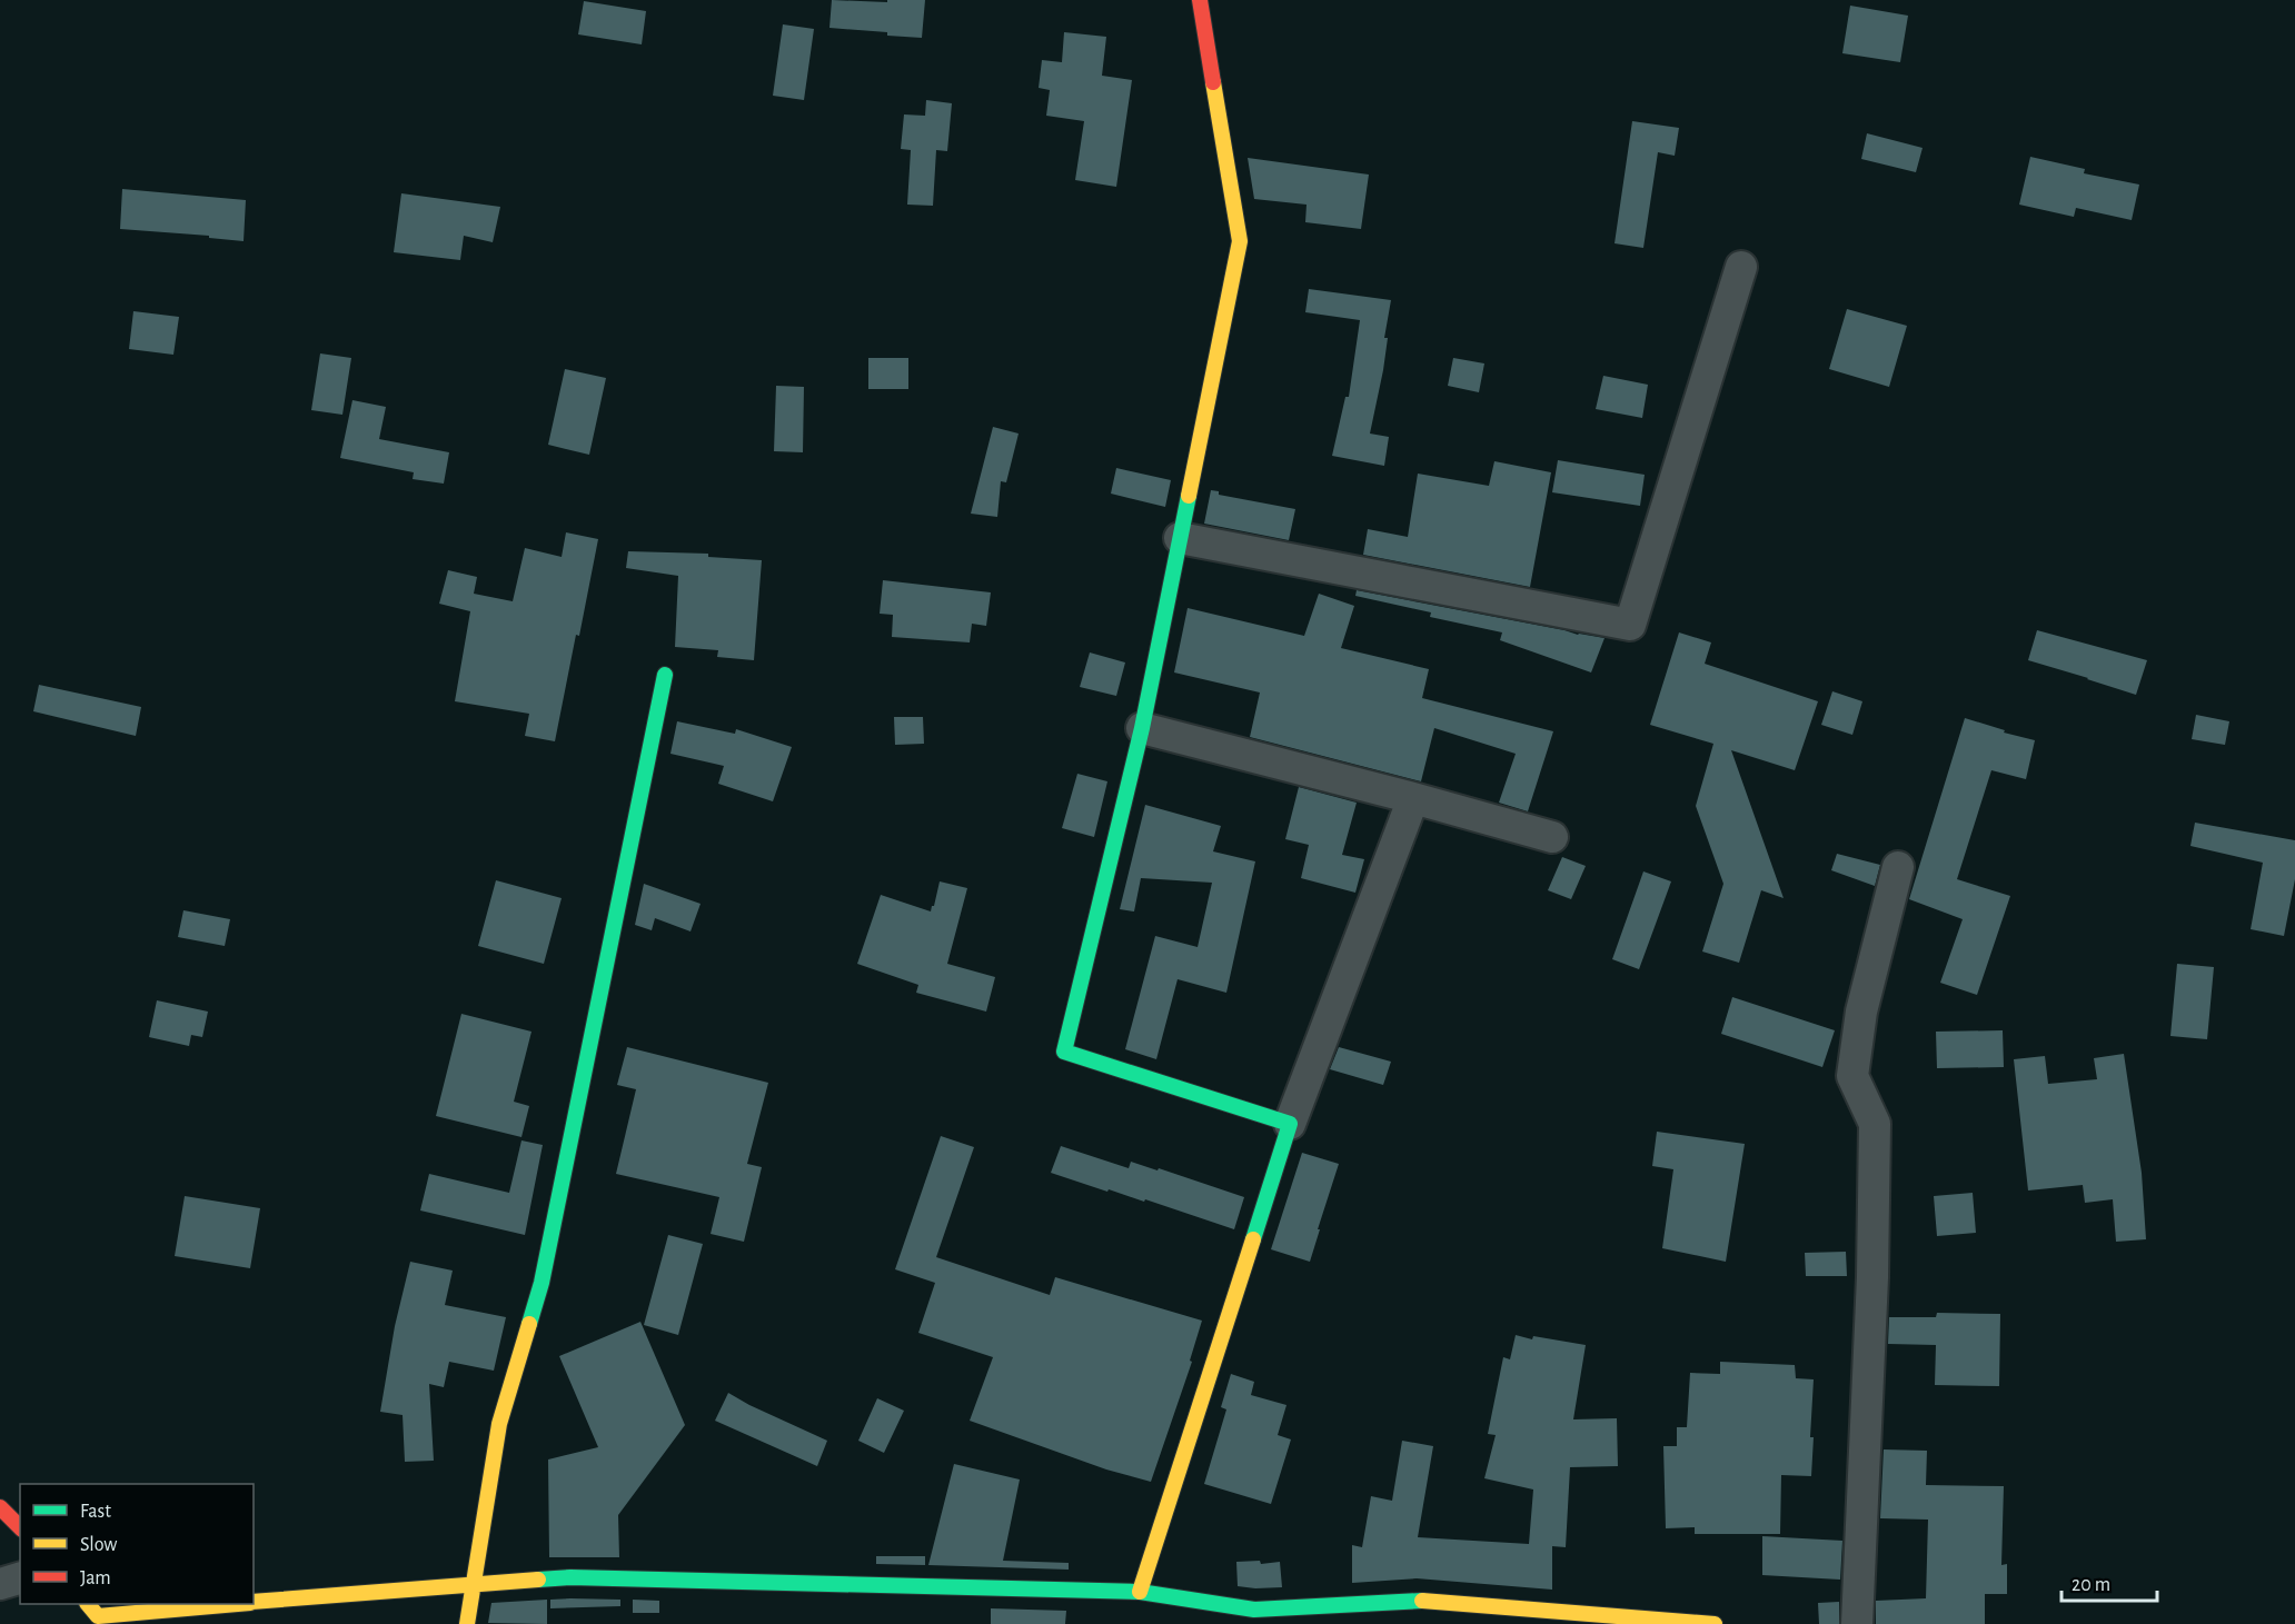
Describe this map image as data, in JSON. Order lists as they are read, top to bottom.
{
  "legend": ["Fast", "Slow", "Jam"],
  "scale_bar": "20 m"
}
